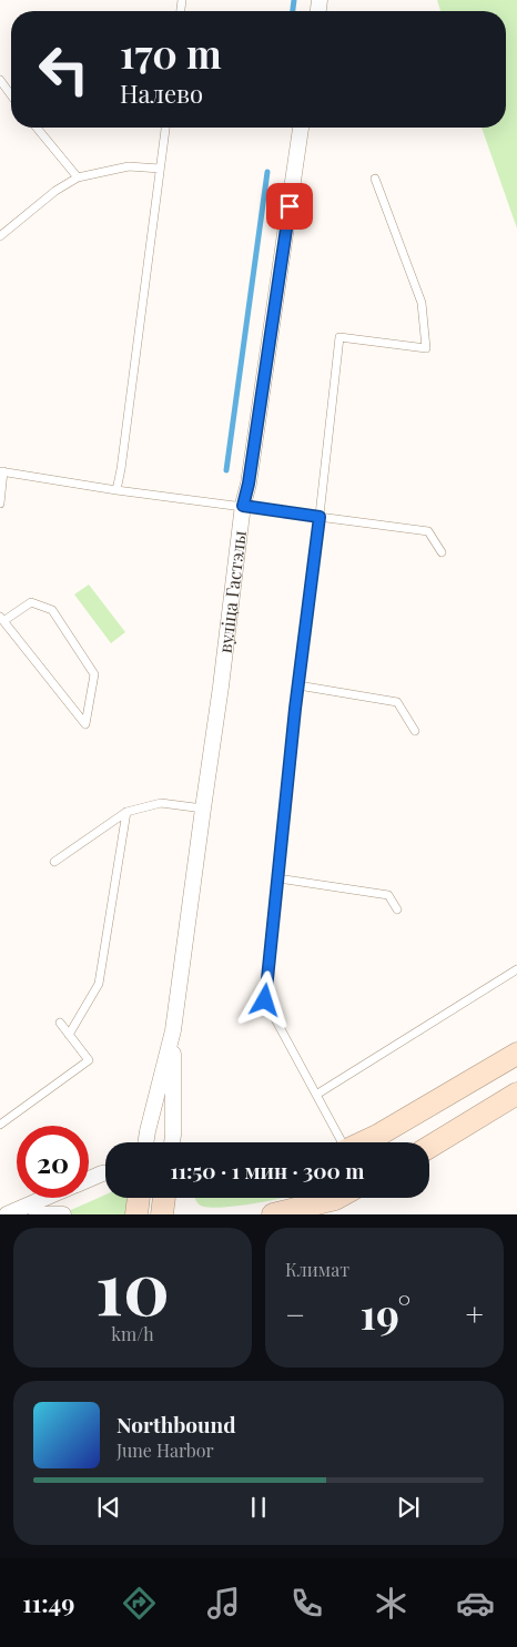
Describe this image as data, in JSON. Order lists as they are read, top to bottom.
{
  "streets": {
    "street": ["вуліца Гастэлы"]
  },
  "page": {
    "turn": ["170 m", "Налево"],
    "limit": "20",
    "trip": "11:50 · 1 мин · 300 m",
    "tile": [
      ["10", "km/h"],
      "Климат"
    ],
    "heat": ["−", "19°", "+"],
    "song": ["Northbound", "June Harbor"],
    "tabs": "11:49"
  }
}
